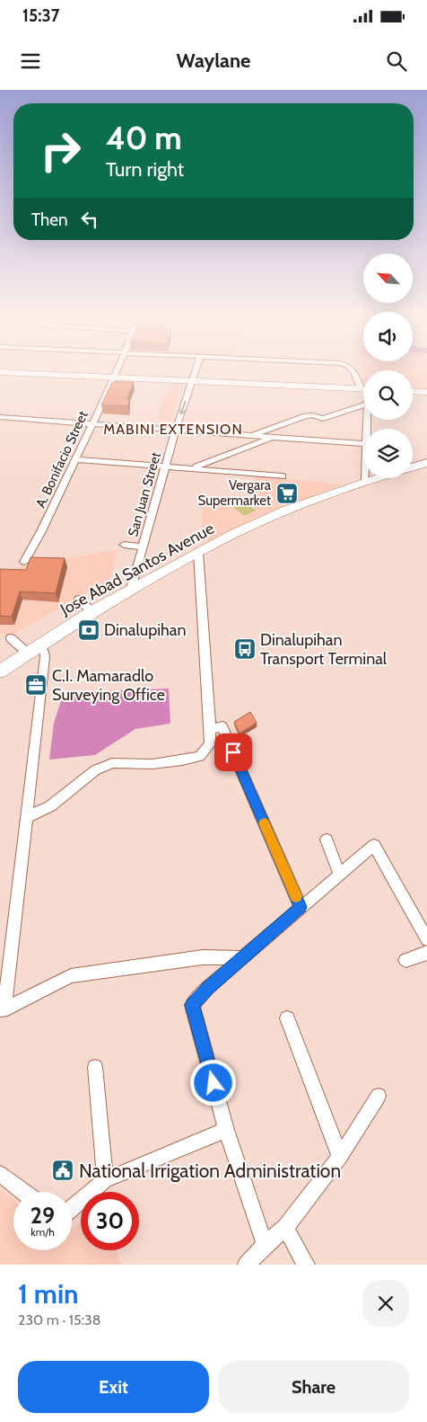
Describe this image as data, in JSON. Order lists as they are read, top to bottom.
{
  "streets": {
    "main road": ["Jose Abad Santos Avenue"],
    "street": ["A. Bonifacio Street", "San Juan Street"]
  },
  "crossings": [
    ["San Juan Street", "Jose Abad Santos Avenue"]
  ],
  "districts": ["MABINI EXTENSION"],
  "places": {
    "supermarket": ["Vergara Supermarket"],
    "bank": ["Dinalupihan"],
    "bus stop": ["Dinalupihan Transport Terminal"],
    "office": ["C.I. Mamaradlo Surveying Office"],
    "public building": ["National Irrigation Administration"]
  },
  "north": "top left",
  "page": {
    "status": "15:37",
    "header": "Waylane",
    "turn": ["40 m", "Turn right"],
    "then": "Then",
    "speed": "29 km/h",
    "limit": "30",
    "heading": ["1 min", "230 m · 15:38"],
    "buttons": ["Exit", "Share"]
  }
}
